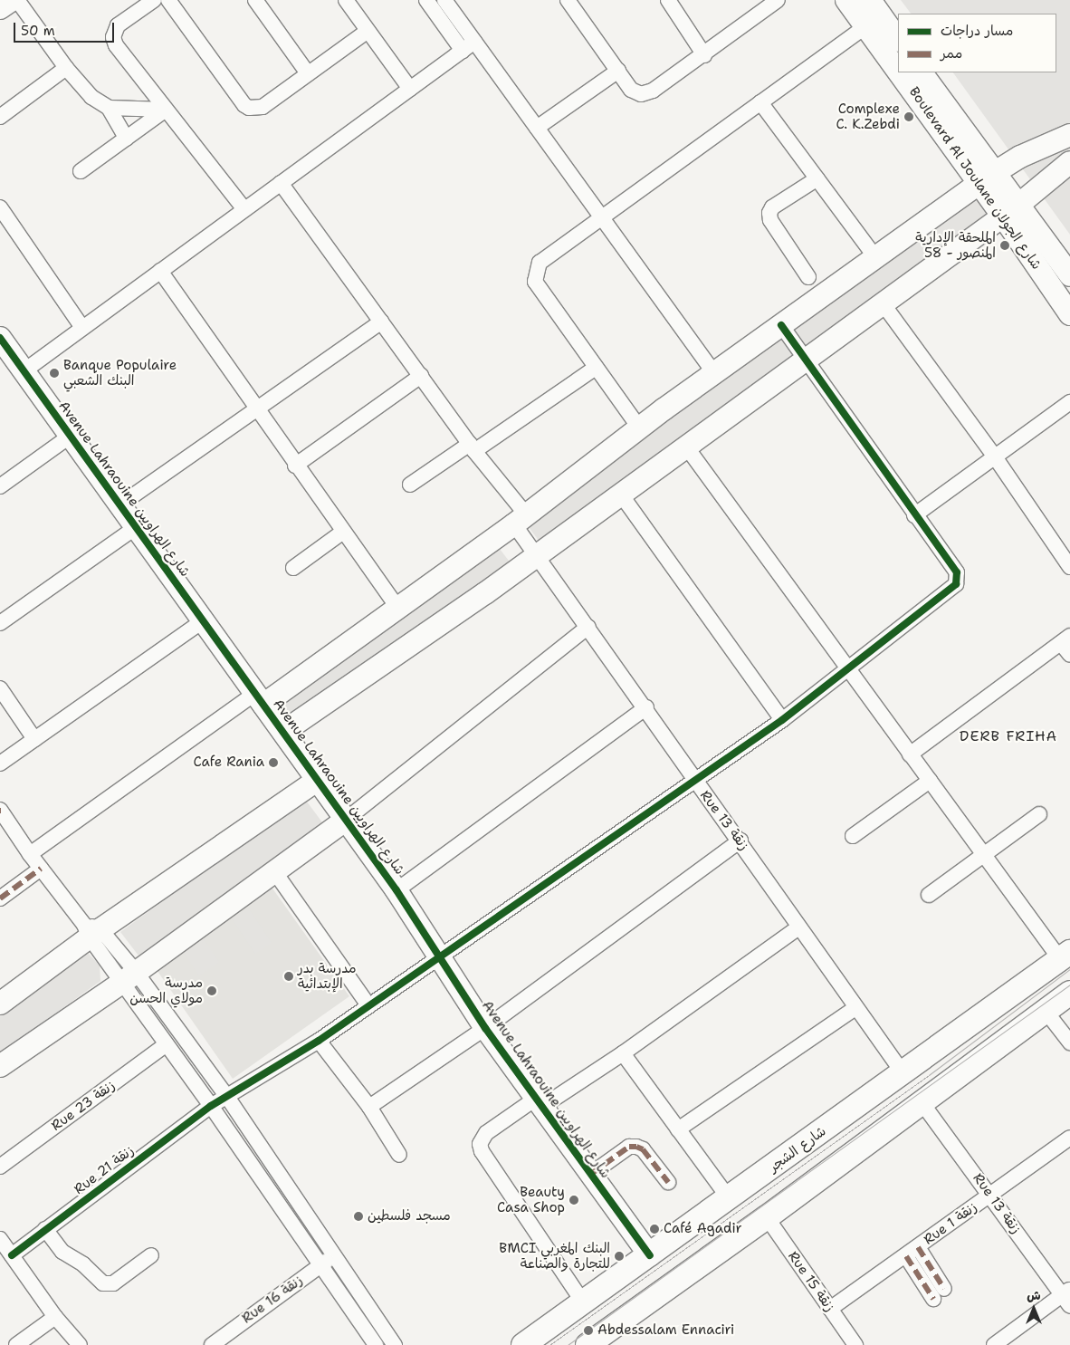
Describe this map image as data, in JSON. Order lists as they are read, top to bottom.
{
  "streets": {
    "main road": ["شارع الشجر"],
    "street": [
      "Boulevard Al Joulane شارع الجولان",
      "Avenue Lahraouine شارع الهراويين",
      "Rue 13 زنقة",
      "Rue 23 زنقة",
      "Rue 21 زنقة",
      "Rue 1 زنقة",
      "Rue 15 زنقة",
      "Rue 16 زنقة"
    ]
  },
  "crossings": [
    ["Avenue Lahraouine شارع الهراويين", "شارع الشجر"],
    ["Avenue Lahraouine شارع الهراويين", "Rue 21 زنقة"],
    ["Rue 13 زنقة", "شارع الشجر"],
    ["Rue 13 زنقة", "Rue 21 زنقة"],
    ["Rue 13 زنقة", "Rue 1 زنقة"],
    ["Rue 1 زنقة", "Rue 15 زنقة"]
  ],
  "districts": ["DERB FRIHA"],
  "places": [
    "Complexe C. K.Zebdi",
    "الملحقة الإدارية 58 - المنصور",
    "Banque Populaire البنك الشعبي",
    "Cafe Rania",
    "مدرسة بدر الإبتدائية",
    "مدرسة مولاي الحسن",
    "Beauty Casa Shop",
    "مسجد فلسطين",
    "Café Agadir",
    "BMCI البنك المغربي للتجارة والصناعة",
    "Abdessalam Ennaciri"
  ],
  "legend": ["مسار دراجات", "ممر"],
  "scale_bar": "50 m",
  "north": "top"
}
